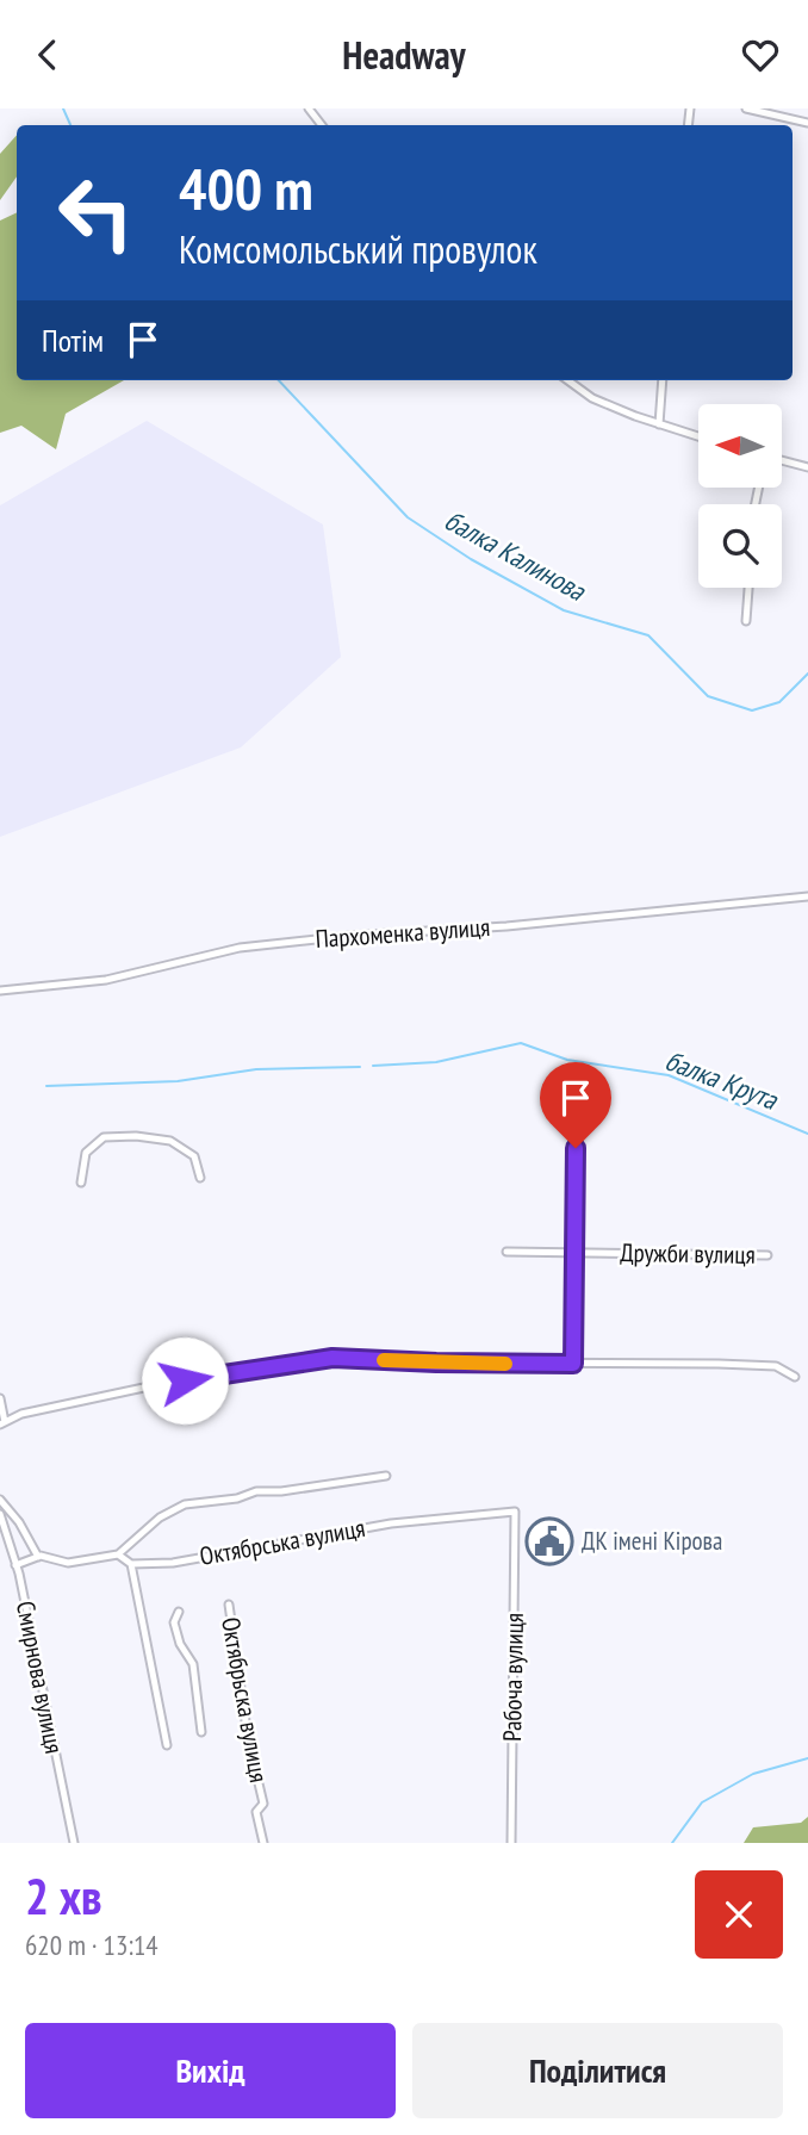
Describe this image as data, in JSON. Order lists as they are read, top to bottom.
{
  "streets": {
    "street": [
      "Пархоменка вулиця",
      "Дружби вулиця",
      "Октябрська вулиця",
      "Смирнова вулиця",
      "Рабоча вулиця",
      "Октябрьска вулиця"
    ]
  },
  "crossings": [
    ["Октябрська вулиця", "Рабоча вулиця"]
  ],
  "water": ["балка Калинова", "балка Крута"],
  "places": {
    "public building": ["ДК імені Кірова"]
  },
  "north": "left",
  "page": {
    "header": "Headway",
    "turn": ["400 m", "Комсомольський провулок"],
    "then": "Потім",
    "heading": ["2 хв", "620 m · 13:14"],
    "buttons": ["Вихід", "Поділитися"]
  }
}
